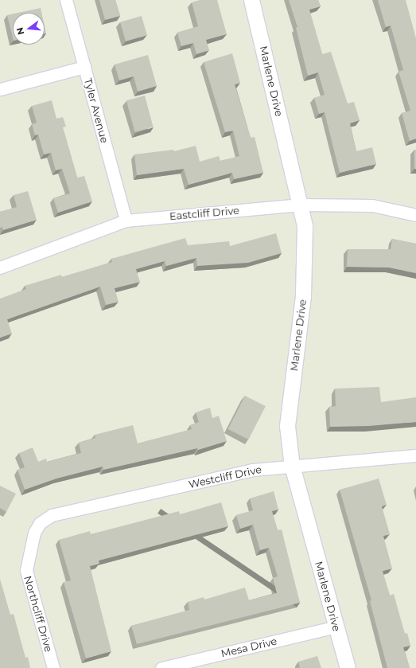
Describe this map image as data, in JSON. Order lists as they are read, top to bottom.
{
  "streets": {
    "street": [
      "Marlene Drive",
      "Tyler Avenue",
      "Eastcliff Drive",
      "Westcliff Drive",
      "Northcliff Drive",
      "Mesa Drive"
    ]
  },
  "crossings": [
    ["Marlene Drive", "Eastcliff Drive"],
    ["Marlene Drive", "Westcliff Drive"],
    ["Marlene Drive", "Mesa Drive"],
    ["Tyler Avenue", "Eastcliff Drive"],
    ["Westcliff Drive", "Northcliff Drive"]
  ],
  "north": "left"
}
